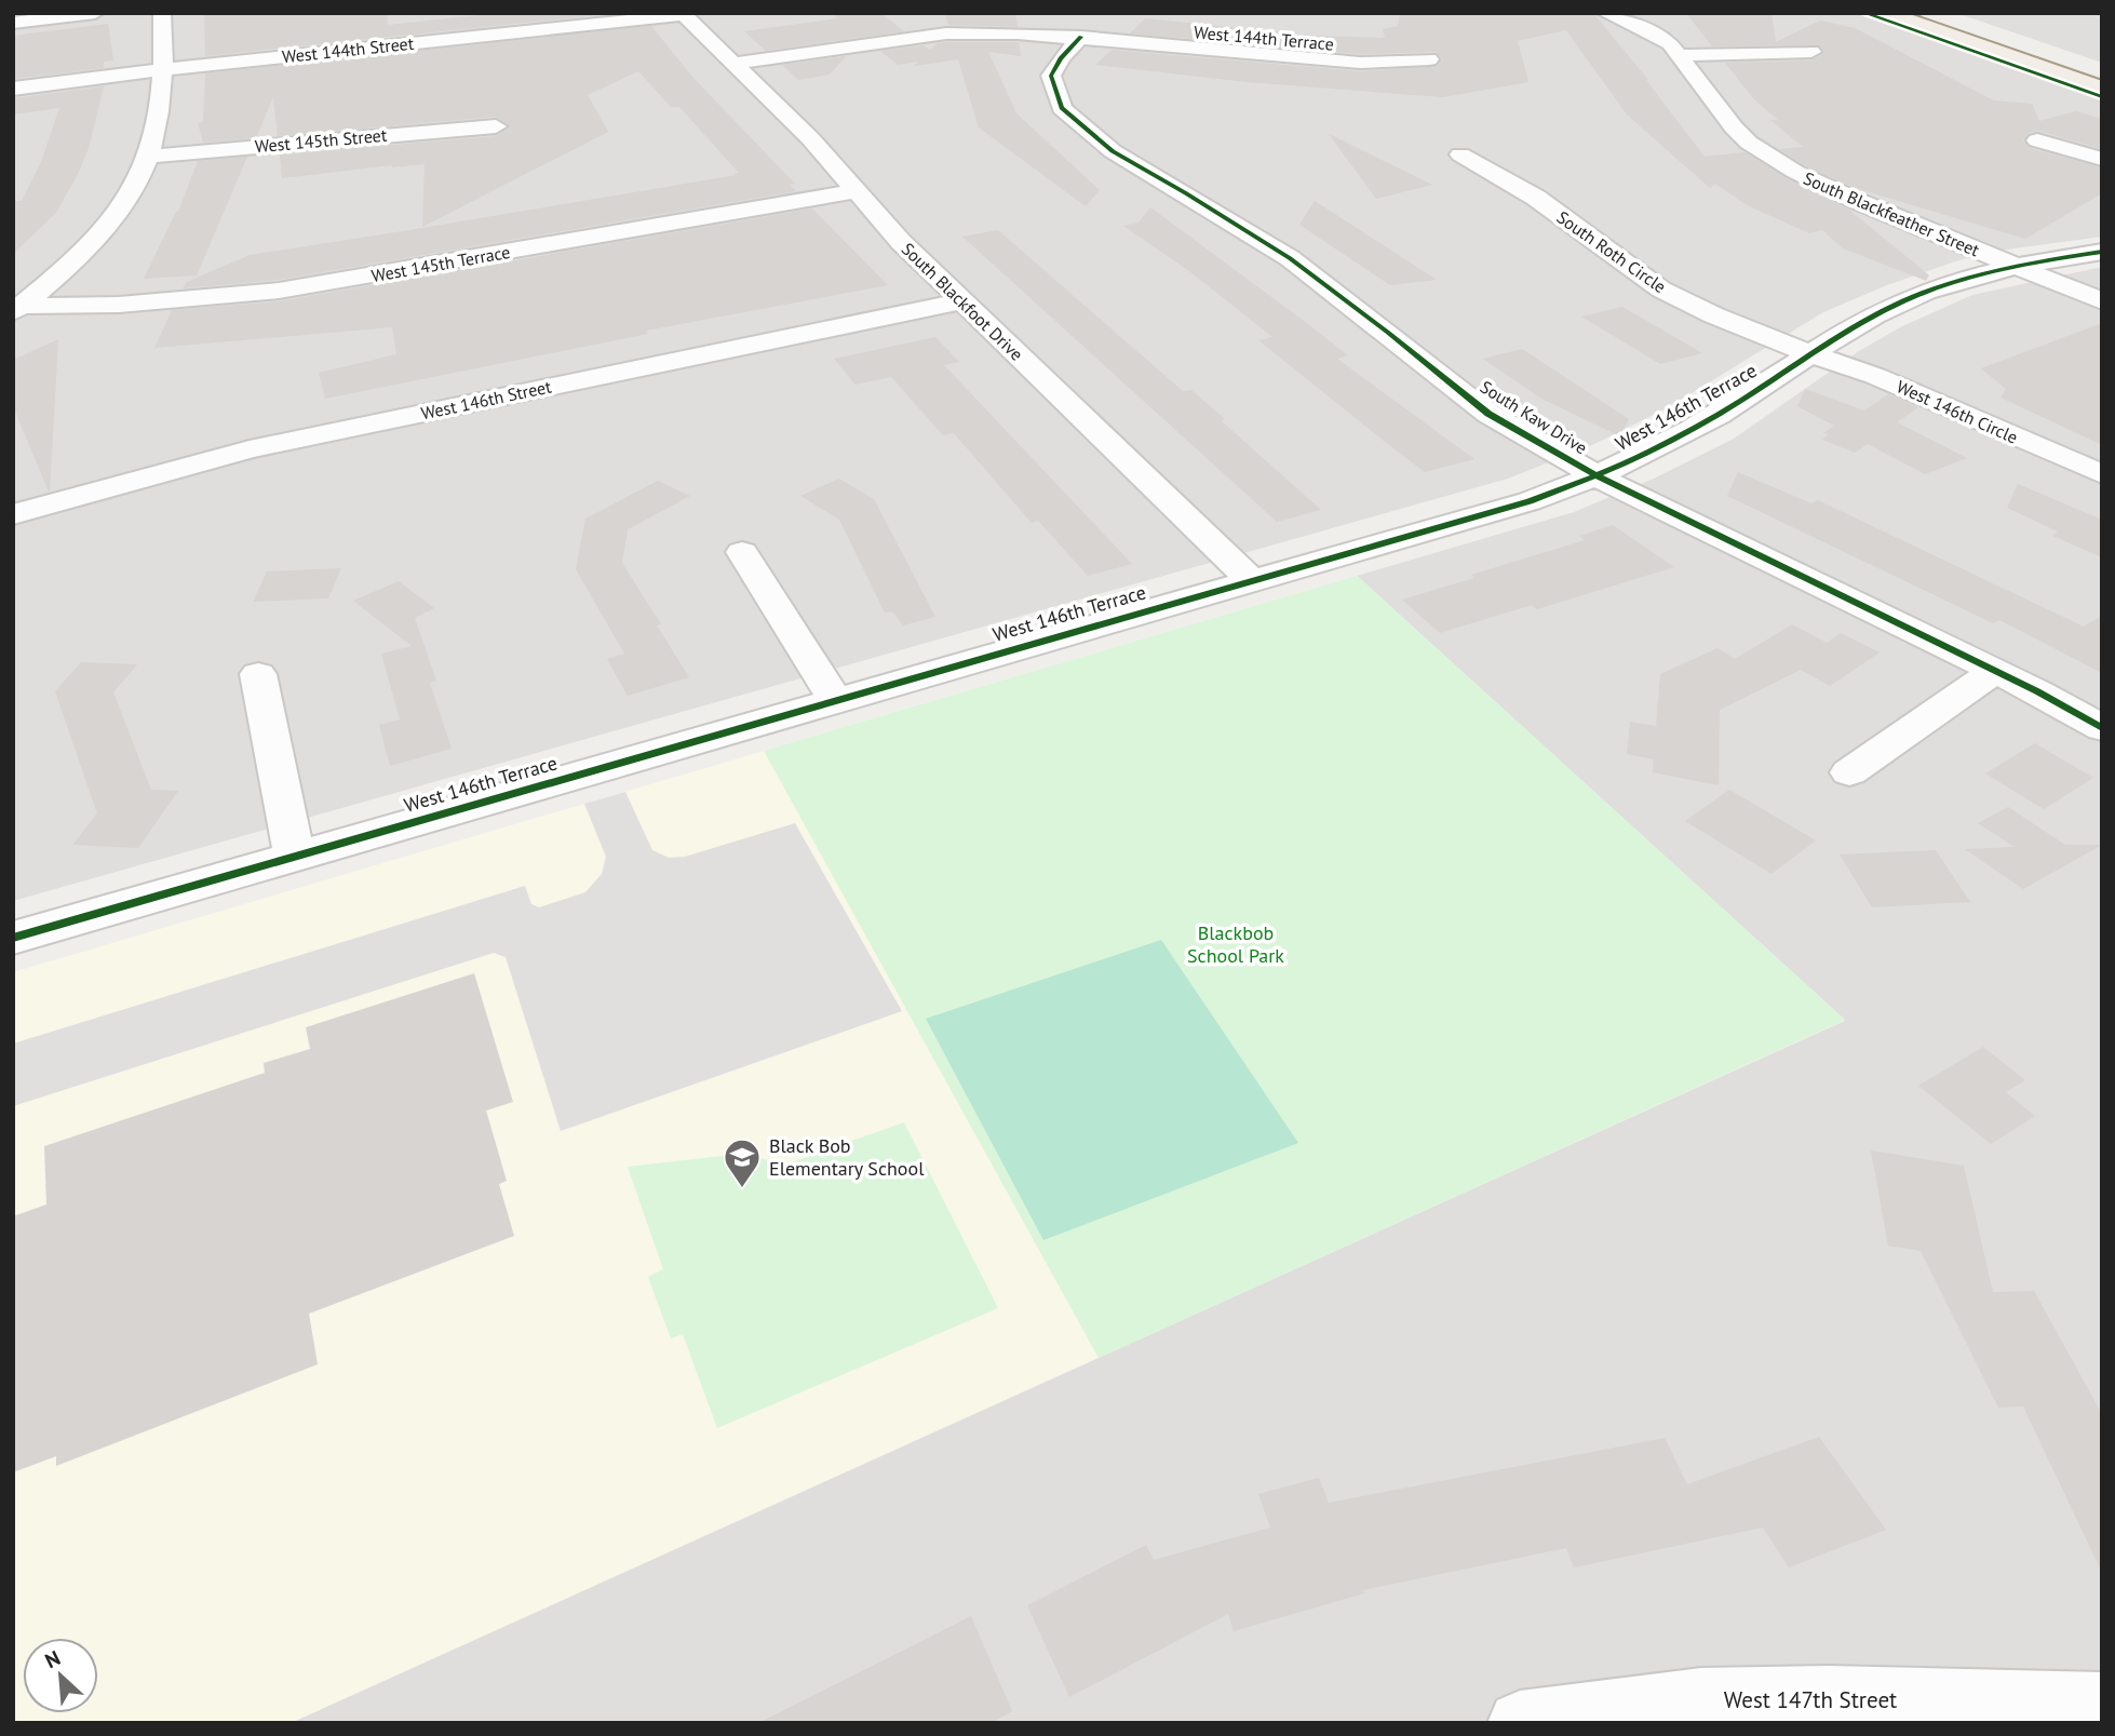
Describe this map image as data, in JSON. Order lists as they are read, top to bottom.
{
  "streets": {
    "street": [
      "West 144th Terrace",
      "West 144th Street",
      "West 145th Street",
      "South Blackfeather Street",
      "South Roth Circle",
      "West 145th Terrace",
      "South Blackfoot Drive",
      "West 146th Street",
      "West 146th Terrace",
      "West 146th Circle",
      "South Kaw Drive",
      "West 147th Street"
    ]
  },
  "crossings": [
    ["West 144th Terrace", "South Blackfoot Drive"],
    ["West 144th Terrace", "South Kaw Drive"],
    ["West 144th Street", "South Blackfoot Drive"],
    ["South Blackfeather Street", "West 146th Terrace"],
    ["South Roth Circle", "West 146th Terrace"],
    ["South Roth Circle", "West 146th Circle"],
    ["West 145th Terrace", "South Blackfoot Drive"],
    ["South Blackfoot Drive", "West 146th Street"],
    ["South Blackfoot Drive", "West 146th Terrace"],
    ["West 146th Terrace", "West 146th Circle"],
    ["West 146th Terrace", "South Kaw Drive"]
  ],
  "parks": ["Blackbob School Park"],
  "places": {
    "school or university": ["Black Bob Elementary School"]
  },
  "north": "top left"
}
